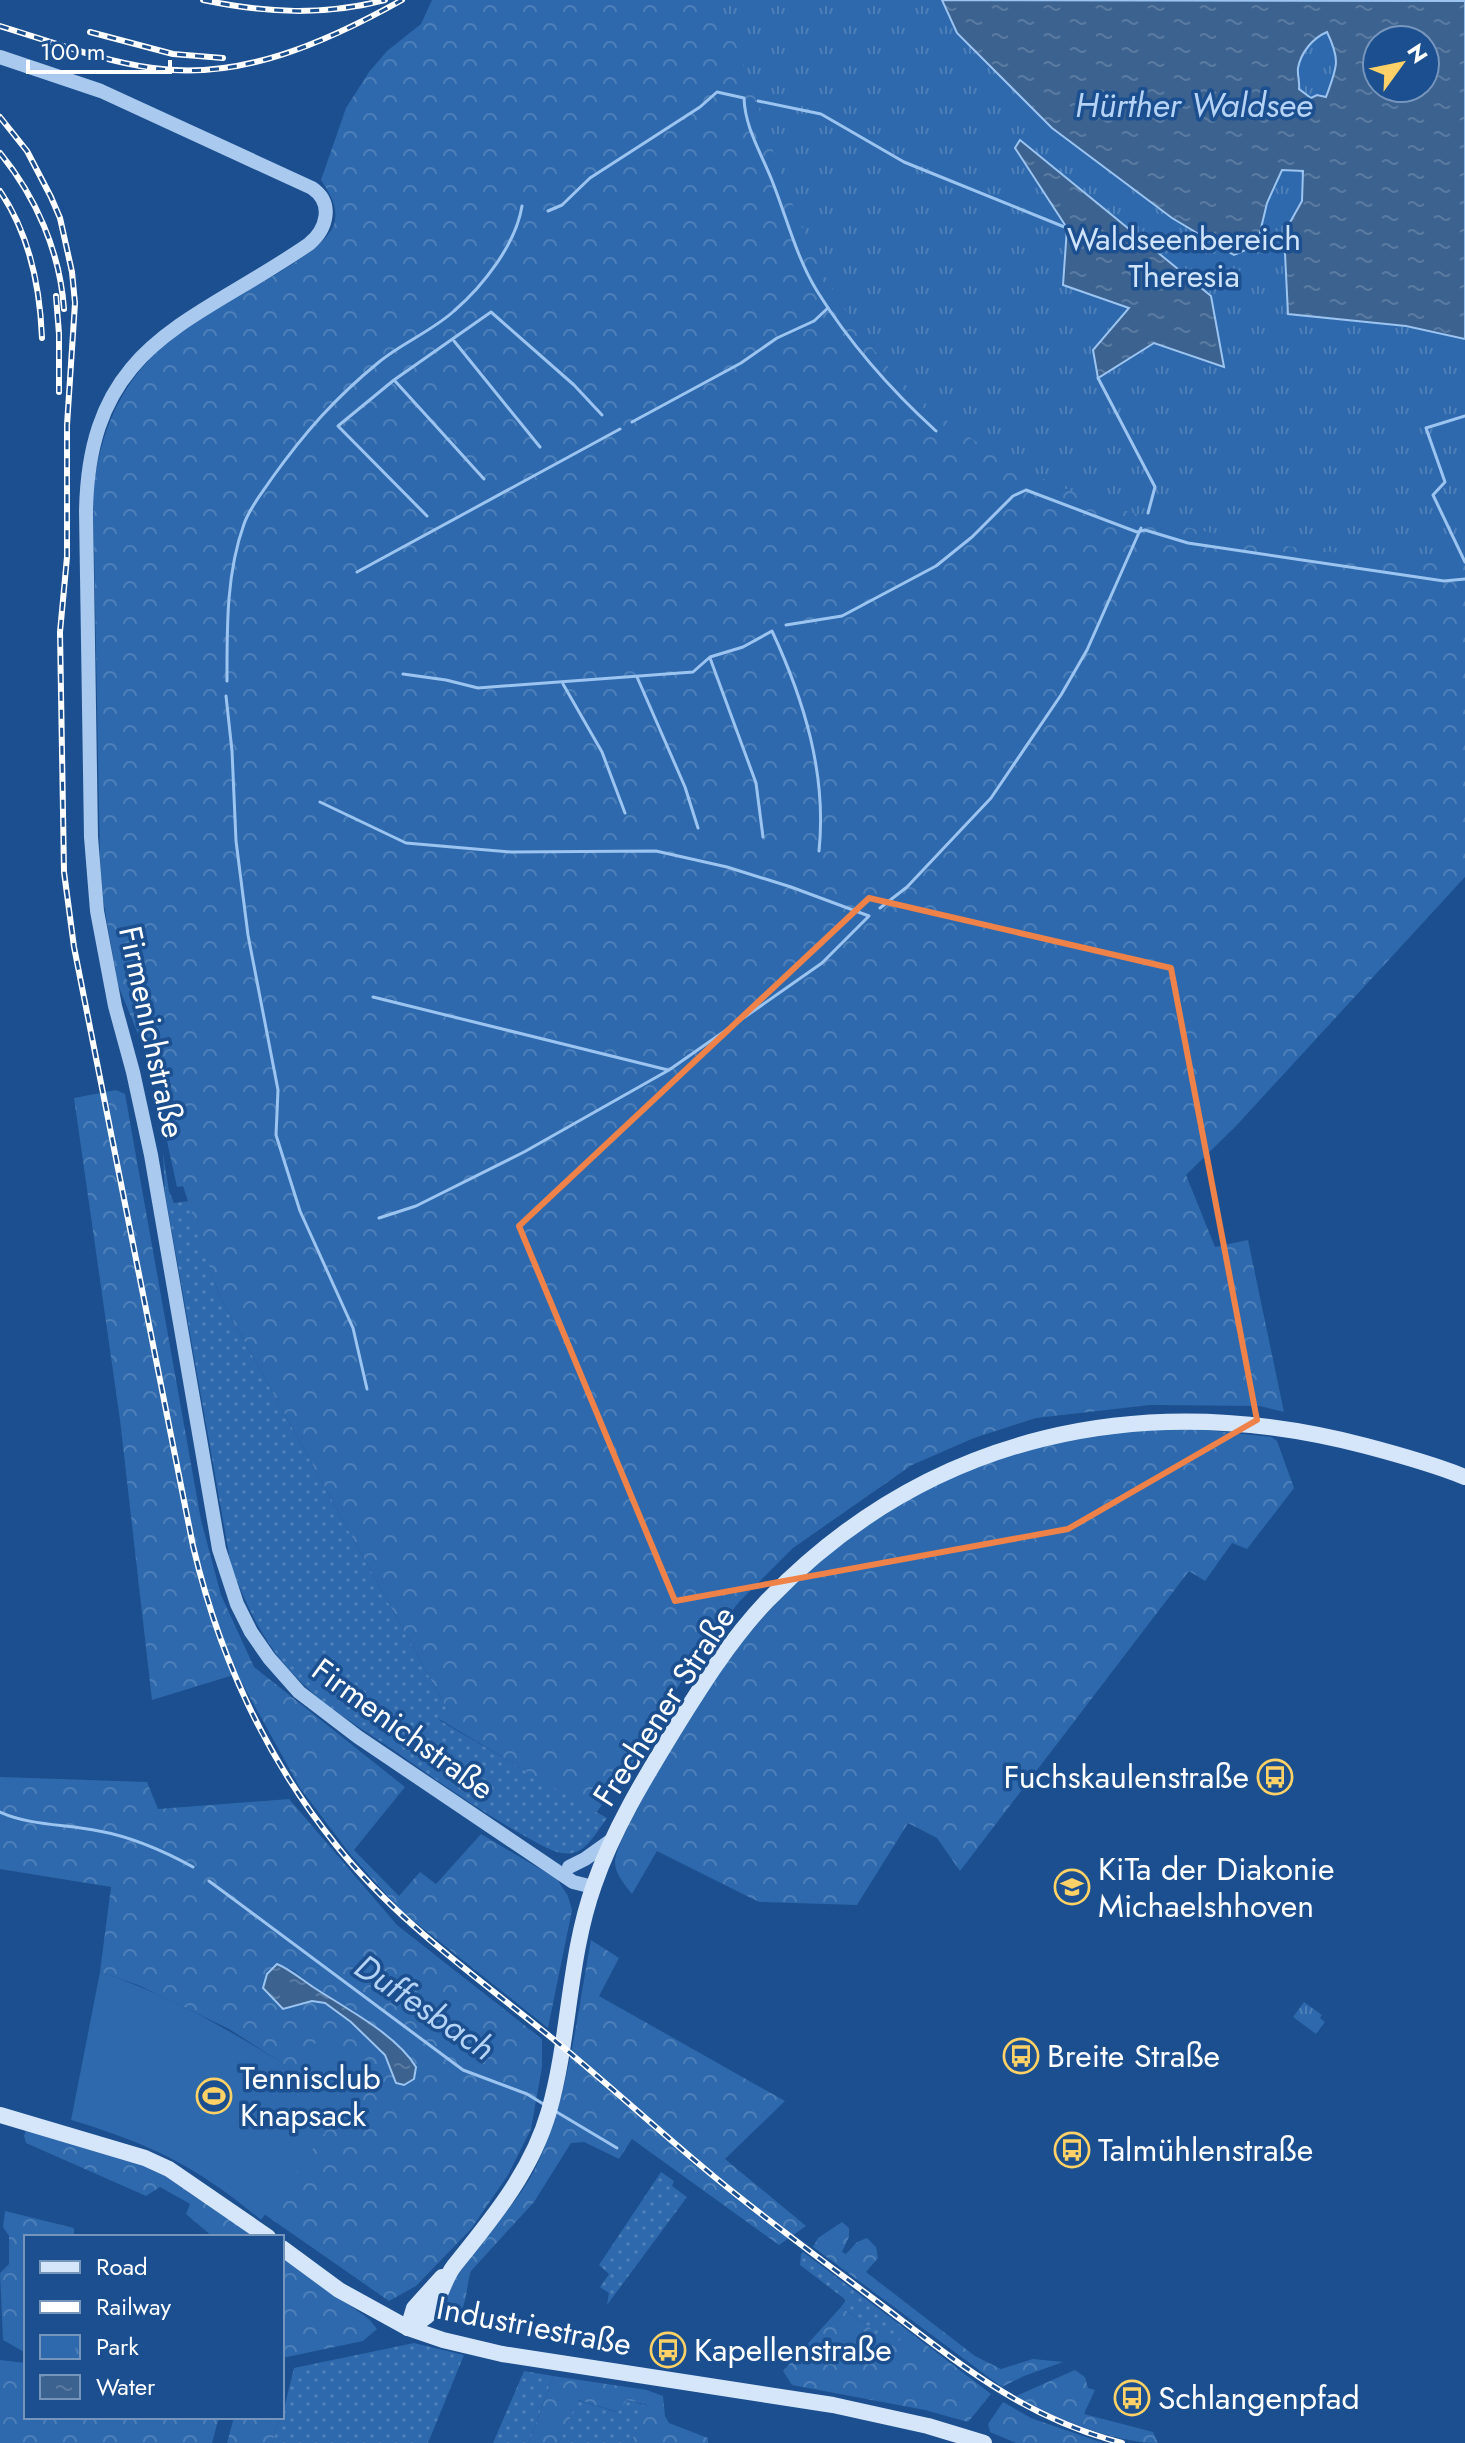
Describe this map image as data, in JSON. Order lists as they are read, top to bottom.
{
  "streets": {
    "main road": ["Frechener Straße", "Industriestraße"],
    "street": ["Firmenichstraße"]
  },
  "crossings": [
    ["Firmenichstraße", "Frechener Straße"],
    ["Frechener Straße", "Industriestraße"]
  ],
  "water": ["Hürther Waldsee", "Duffesbach"],
  "parks": ["Waldseenbereich Theresia"],
  "places": {
    "bus stop": [
      "Fuchskaulenstraße",
      "Breite Straße",
      "Talmühlenstraße",
      "Kapellenstraße",
      "Schlangenpfad"
    ],
    "school or university": ["KiTa der Diakonie Michaelshhoven"],
    "sports": ["Tennisclub Knapsack"]
  },
  "legend": [
    "Road",
    "Railway",
    "Park",
    "Water"
  ],
  "scale_bar": "100 m",
  "north": "top right"
}
